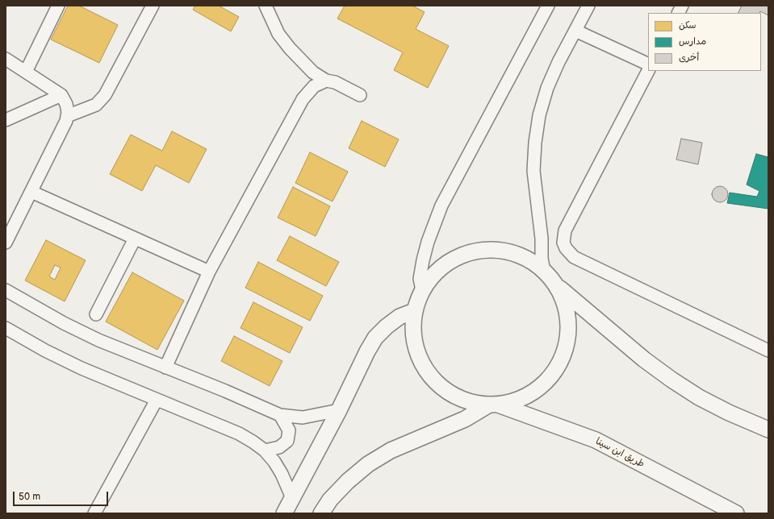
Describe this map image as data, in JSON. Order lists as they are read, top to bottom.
{
  "streets": {
    "main road": ["طريق ابن سينا"]
  },
  "legend": ["سكن", "مدارس", "أخرى"],
  "scale_bar": "50 m"
}
